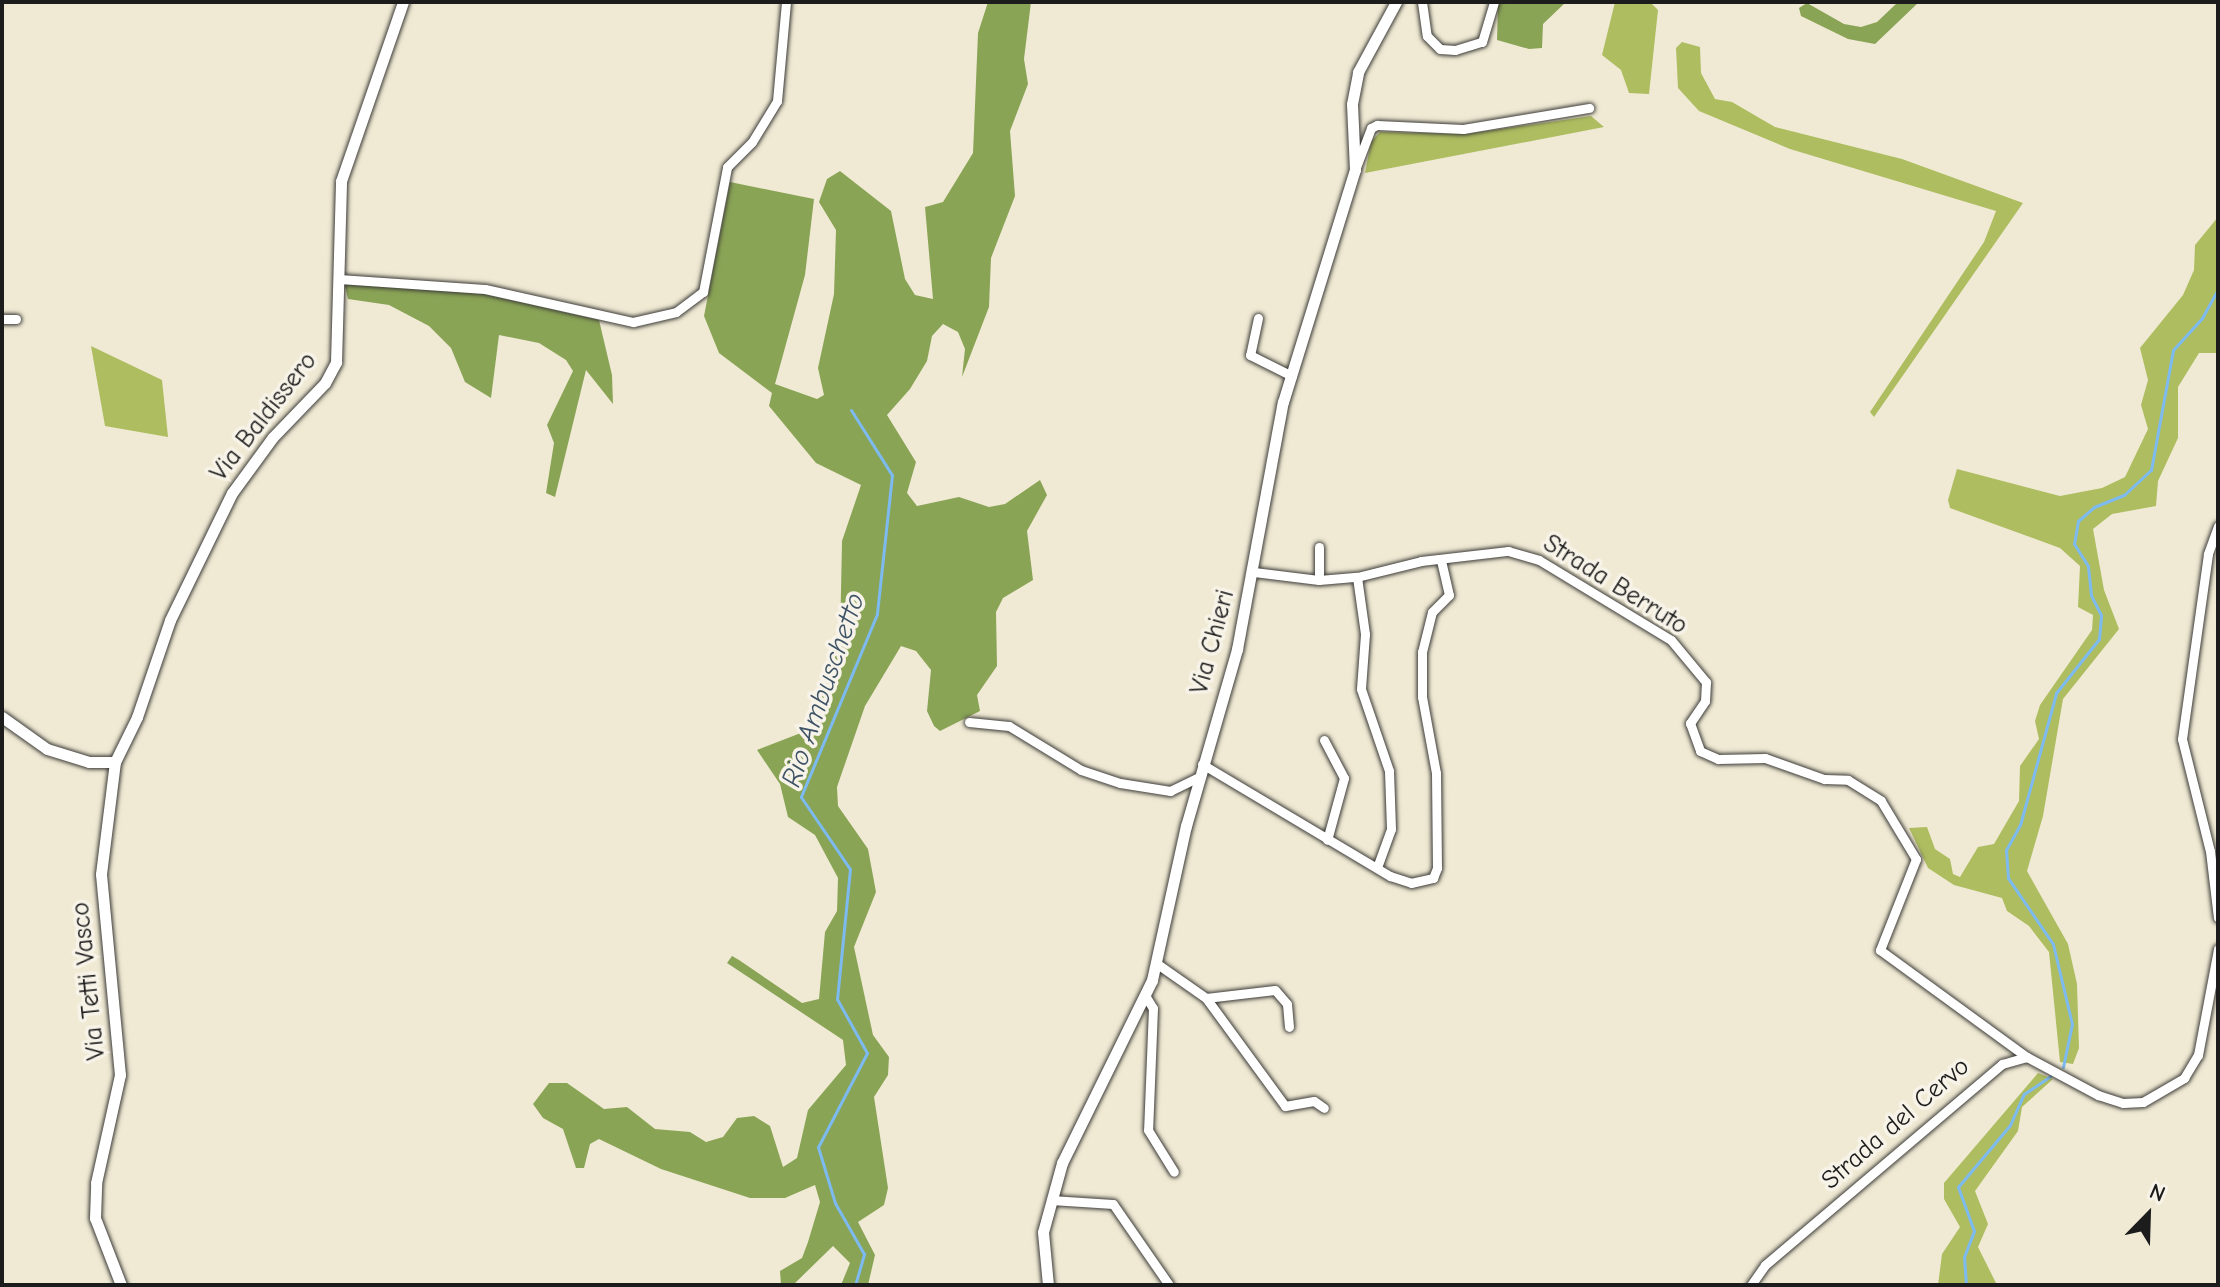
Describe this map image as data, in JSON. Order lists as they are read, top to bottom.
{
  "streets": {
    "street": [
      "Via Baldissero",
      "Strada Berruto",
      "Via Chieri",
      "Via Tetti Vasco",
      "Strada del Cervo"
    ]
  },
  "crossings": [
    ["Via Baldissero", "Via Tetti Vasco"],
    ["Strada Berruto", "Via Chieri"],
    ["Strada Berruto", "Strada del Cervo"]
  ],
  "water": ["Rio Ambuschetto"],
  "north": "top right"
}
